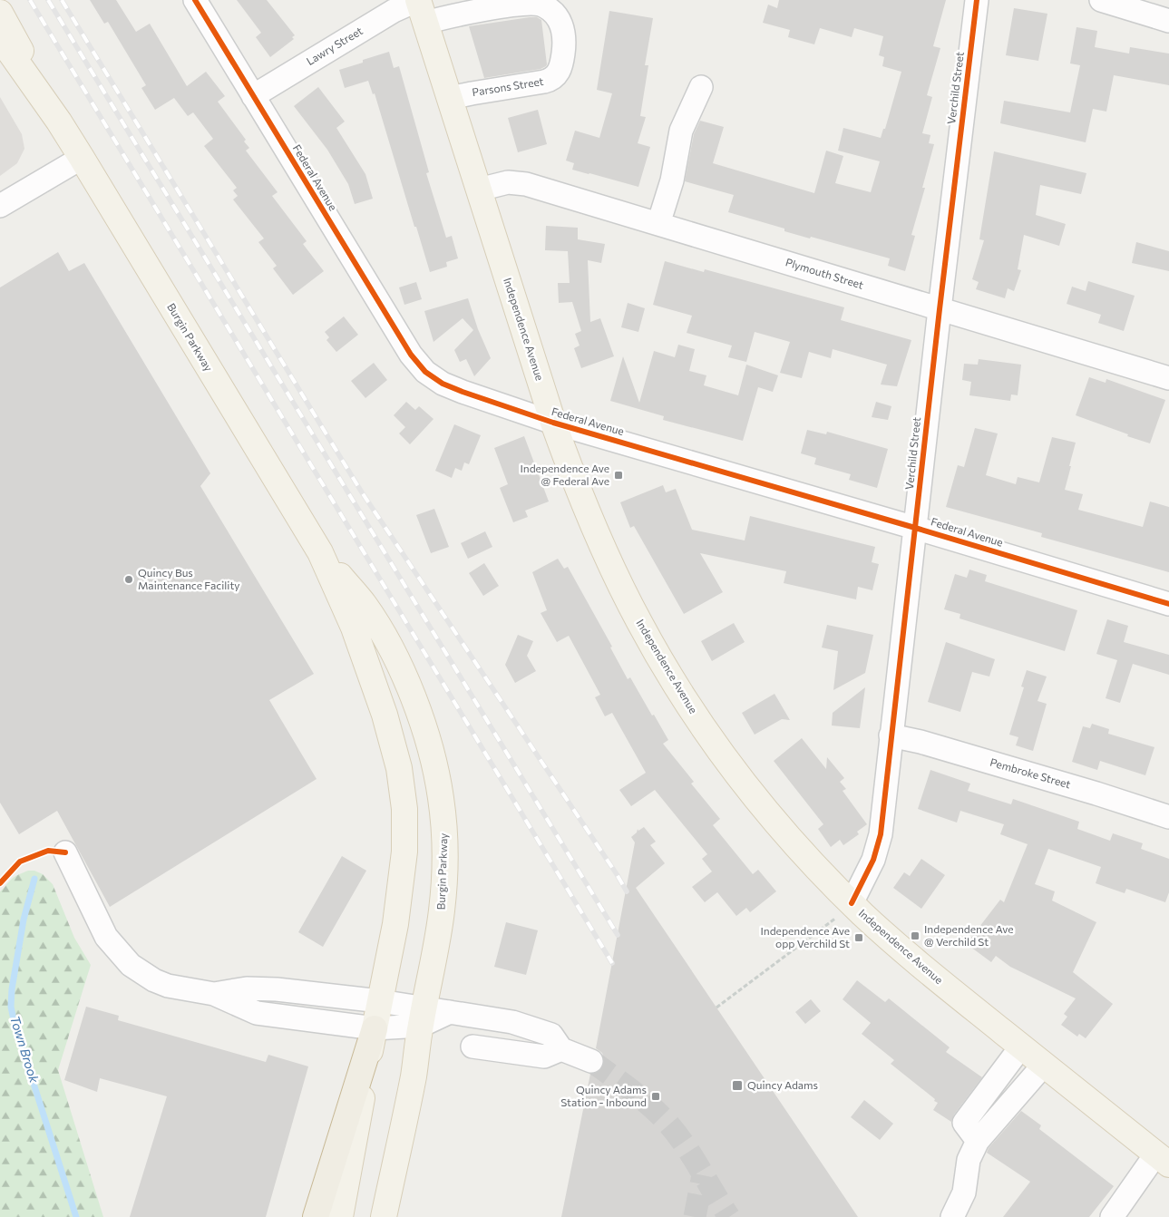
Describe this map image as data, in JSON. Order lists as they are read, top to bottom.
{
  "streets": {
    "main road": ["Independence Avenue", "Burgin Parkway"],
    "street": [
      "Lawry Street",
      "Parsons Street",
      "Verchild Street",
      "Federal Avenue",
      "Plymouth Street",
      "Pembroke Street"
    ]
  },
  "crossings": [
    ["Lawry Street", "Parsons Street"],
    ["Lawry Street", "Federal Avenue"],
    ["Lawry Street", "Independence Avenue"],
    ["Parsons Street", "Independence Avenue"],
    ["Verchild Street", "Federal Avenue"],
    ["Verchild Street", "Plymouth Street"],
    ["Verchild Street", "Independence Avenue"],
    ["Verchild Street", "Pembroke Street"],
    ["Federal Avenue", "Independence Avenue"],
    ["Plymouth Street", "Independence Avenue"]
  ],
  "water": ["Town Brook"],
  "places": {
    "transit": [
      "Independence Ave @ Federal Ave",
      "Independence Ave @ Verchild St",
      "Independence Ave opp Verchild St",
      "Quincy Adams",
      "Quincy Adams Station - Inbound"
    ],
    "other": ["Quincy Bus Maintenance Facility"]
  }
}
